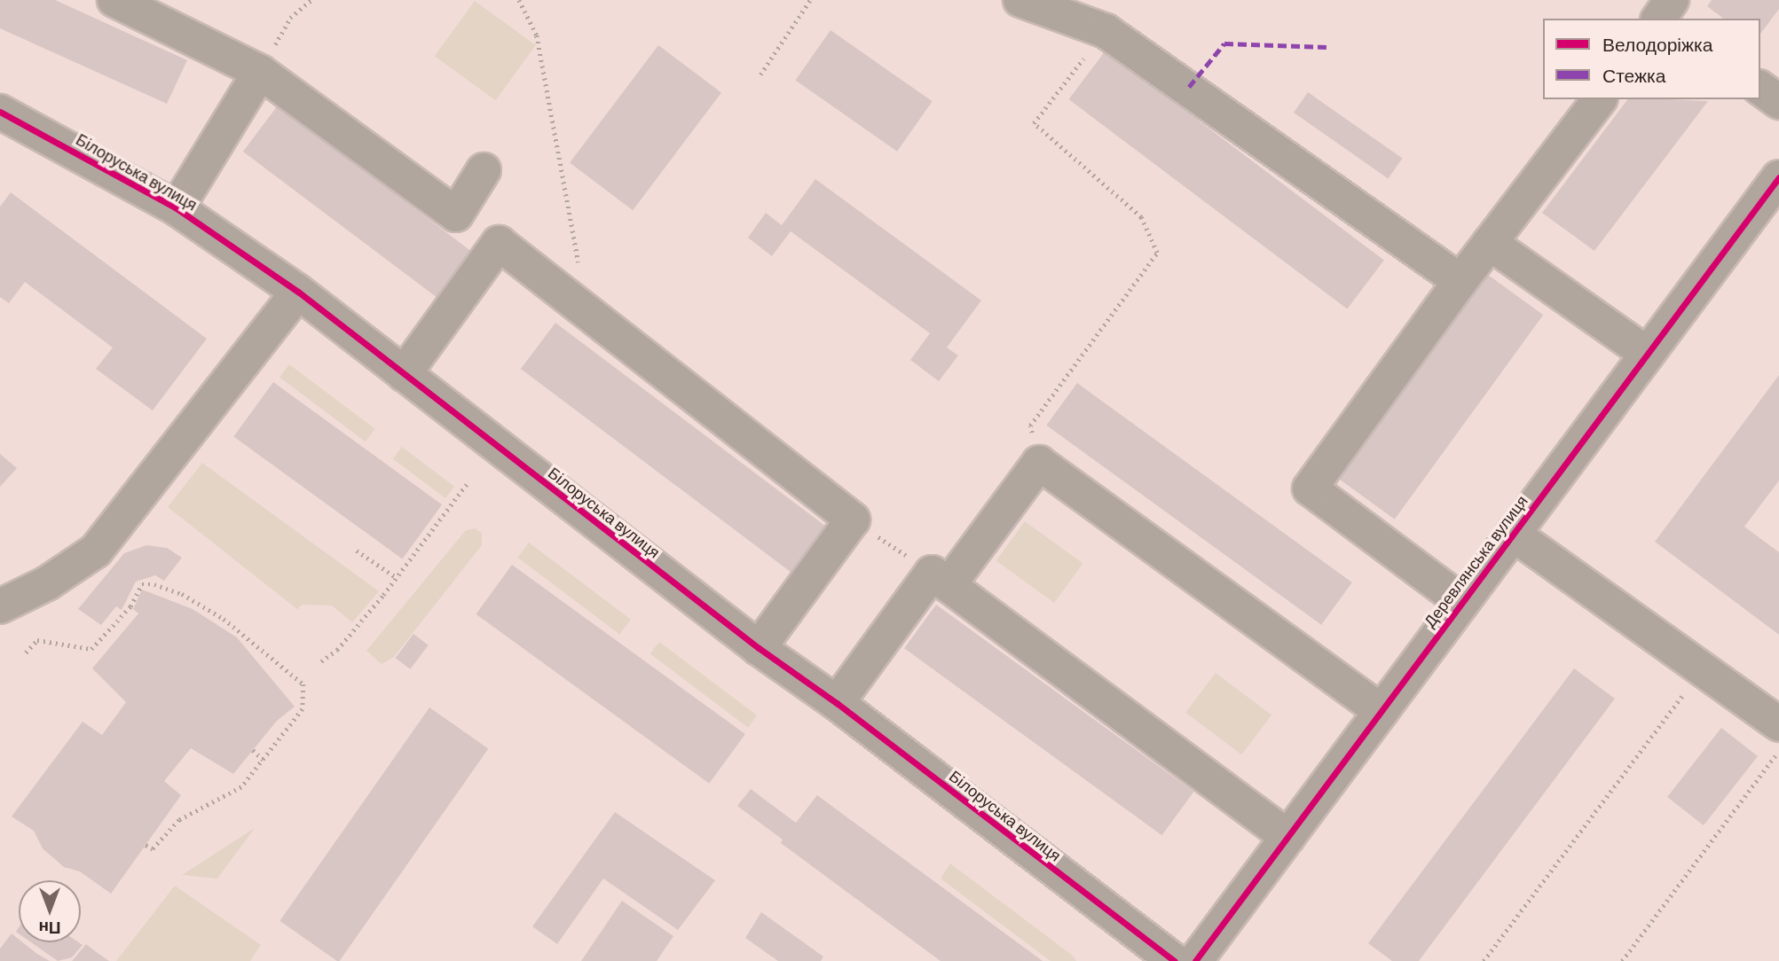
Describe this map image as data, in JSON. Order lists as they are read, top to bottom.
{
  "streets": {
    "street": ["Білоруська вулиця", "Деревлянська вулиця"]
  },
  "legend": ["Велодоріжка", "Стежка"],
  "north": "bottom"
}
